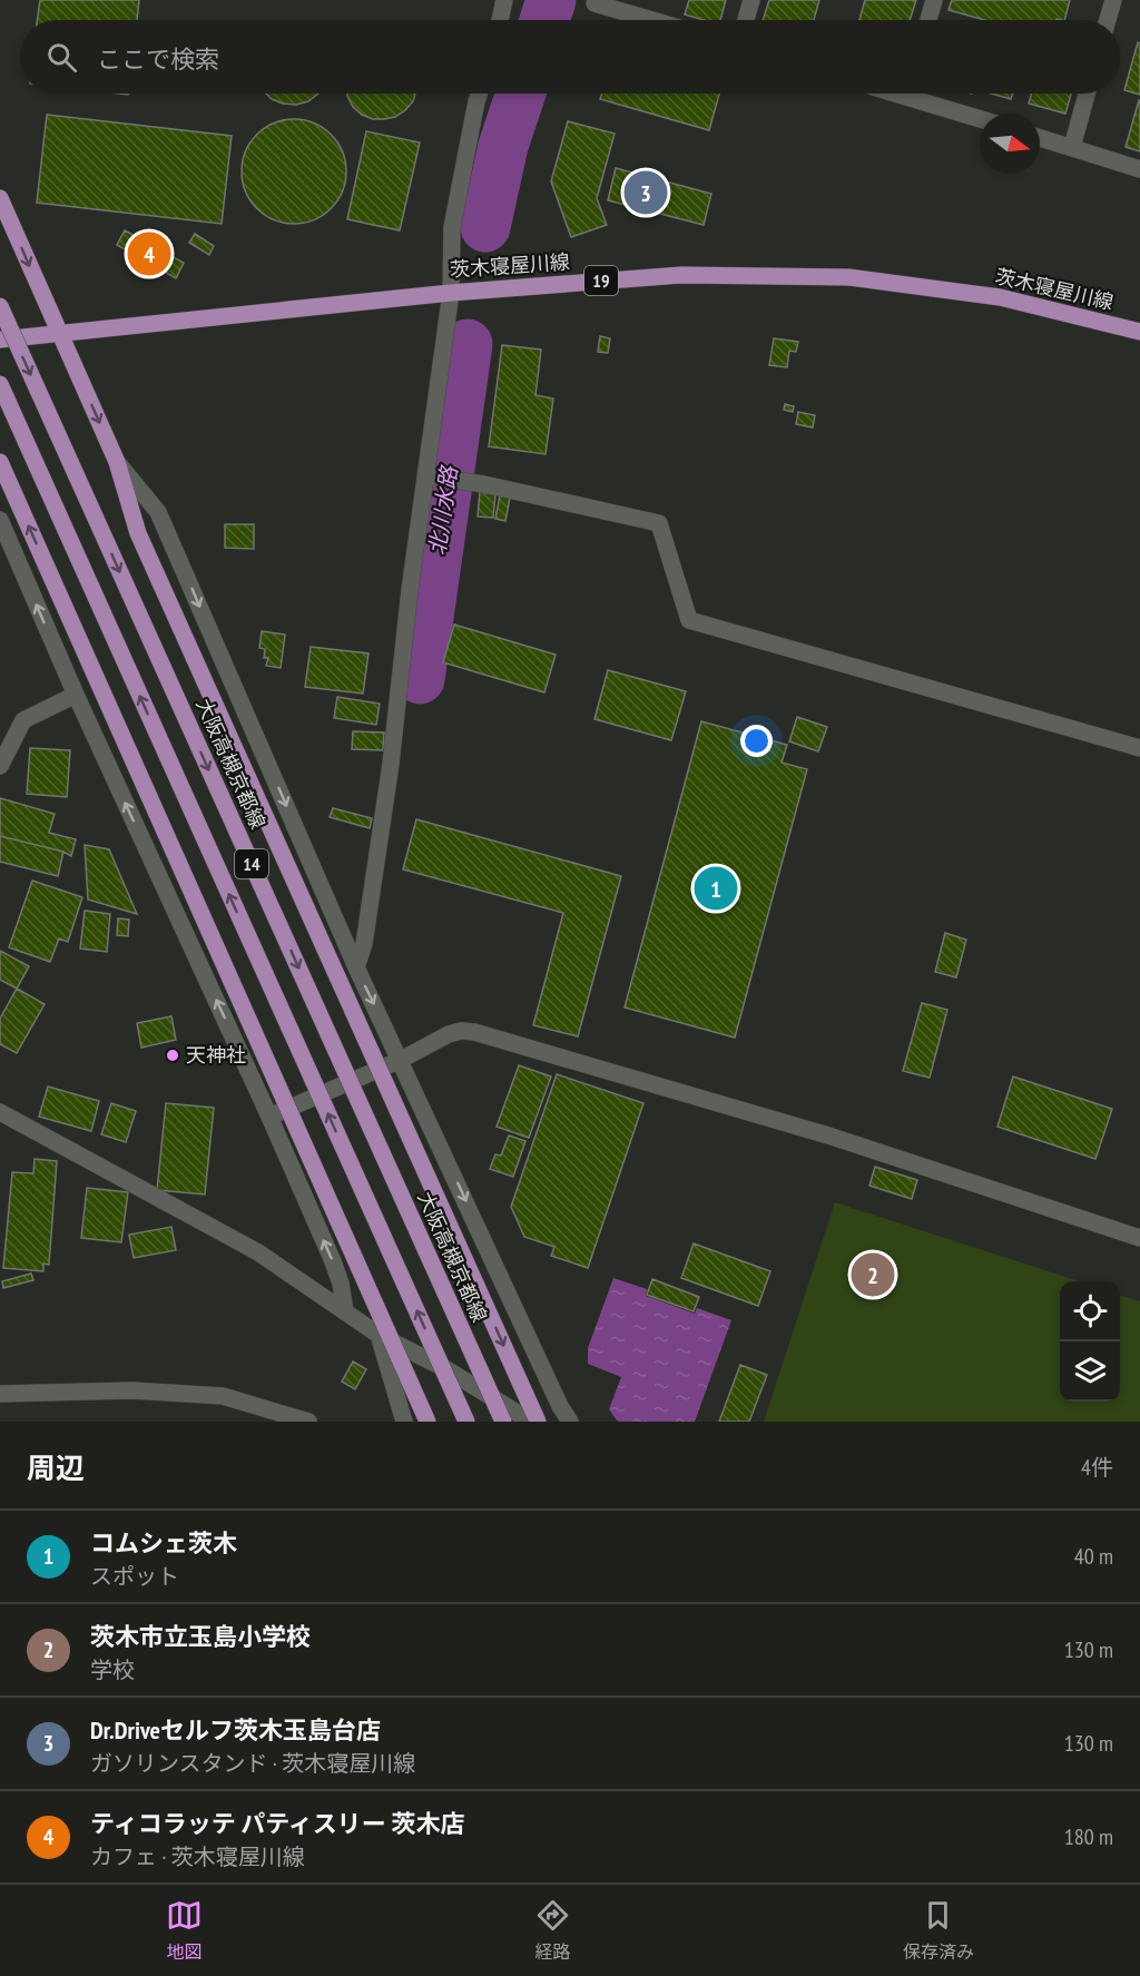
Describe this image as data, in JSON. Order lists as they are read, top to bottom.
{
  "streets": {
    "main road": [
      "茨木寝屋川線",
      "19",
      "大阪高槻京都線",
      "14"
    ]
  },
  "crossings": [
    ["茨木寝屋川線", "14"]
  ],
  "water": ["北川水路"],
  "places": ["天神社"],
  "north": "right",
  "page": {
    "search": "ここで検索",
    "pins": [
      "3",
      "4",
      "1",
      "2"
    ],
    "heading": ["周辺", "4件"],
    "list": [
      {
        "mark": "1",
        "name": "コムシェ茨木",
        "note": "スポット",
        "value": "40 m"
      },
      {
        "mark": "2",
        "name": "茨木市立玉島小学校",
        "note": "学校",
        "value": "130 m"
      },
      {
        "mark": "3",
        "name": "Dr.Driveセルフ茨木玉島台店",
        "note": "ガソリンスタンド · 茨木寝屋川線",
        "value": "130 m"
      },
      {
        "mark": "4",
        "name": "ティコラッテ パティスリー 茨木店",
        "note": "カフェ · 茨木寝屋川線",
        "value": "180 m"
      }
    ],
    "nav": ["地図", "経路", "保存済み"]
  }
}
